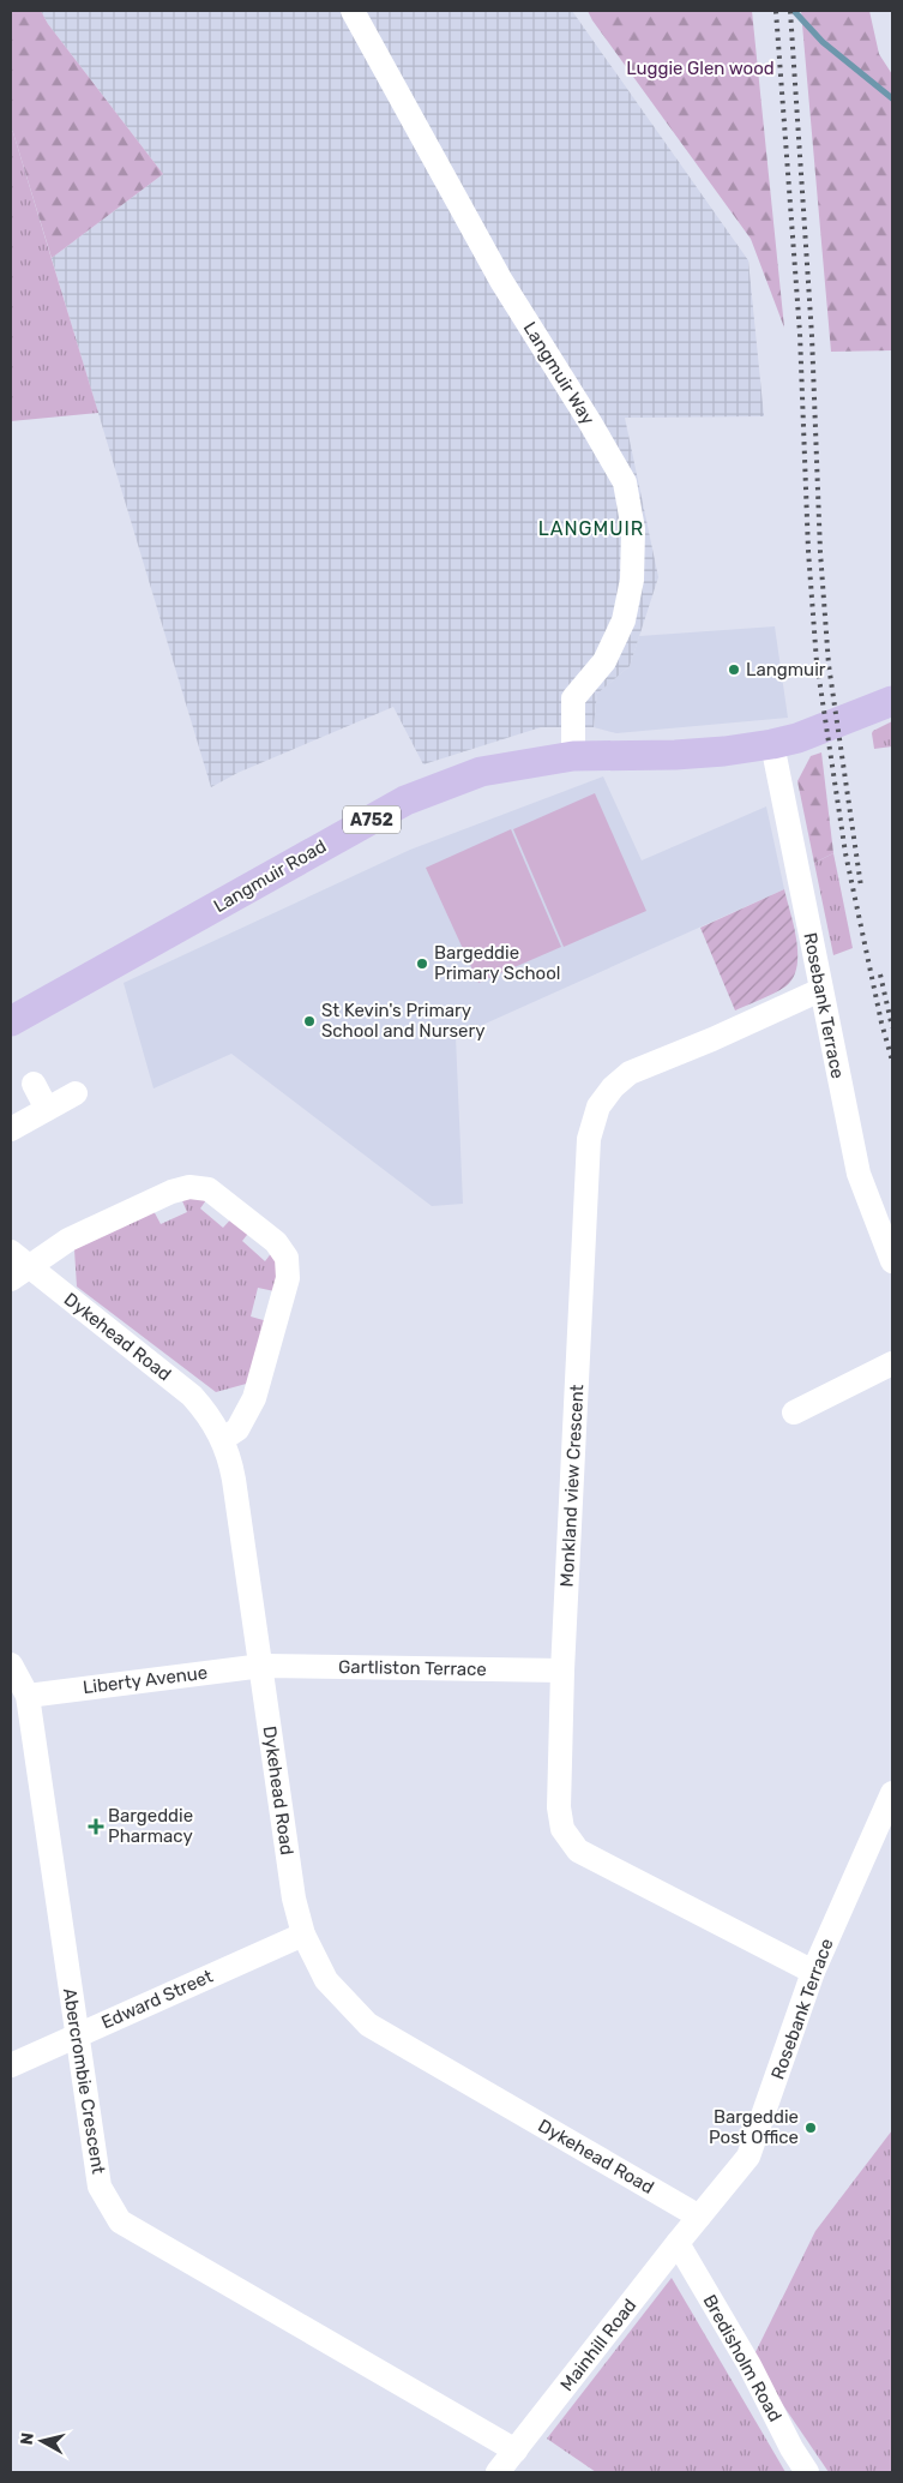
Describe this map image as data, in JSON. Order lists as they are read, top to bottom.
{
  "streets": {
    "main road": ["A752", "Langmuir Road"],
    "street": [
      "Langmuir Way",
      "Rosebank Terrace",
      "Dykehead Road",
      "Monkland view Crescent",
      "Gartliston Terrace",
      "Liberty Avenue",
      "Edward Street",
      "Abercrombie Crescent",
      "Mainhill Road",
      "Bredisholm Road"
    ]
  },
  "crossings": [
    ["Langmuir Way", "Langmuir Road"],
    ["Langmuir Road", "Rosebank Terrace"],
    ["Rosebank Terrace", "Dykehead Road"],
    ["Rosebank Terrace", "Monkland view Crescent"],
    ["Rosebank Terrace", "Mainhill Road"],
    ["Dykehead Road", "Gartliston Terrace"],
    ["Dykehead Road", "Liberty Avenue"],
    ["Dykehead Road", "Edward Street"],
    ["Dykehead Road", "Mainhill Road"],
    ["Monkland view Crescent", "Gartliston Terrace"],
    ["Gartliston Terrace", "Liberty Avenue"],
    ["Liberty Avenue", "Abercrombie Crescent"],
    ["Edward Street", "Abercrombie Crescent"],
    ["Abercrombie Crescent", "Mainhill Road"],
    ["Mainhill Road", "Bredisholm Road"]
  ],
  "districts": ["LANGMUIR"],
  "parks": ["Luggie Glen wood"],
  "places": {
    "other": [
      "Langmuir",
      "Bargeddie Primary School",
      "St Kevin's Primary School and Nursery",
      "Bargeddie Post Office"
    ],
    "health": ["Bargeddie Pharmacy"]
  },
  "north": "left"
}
